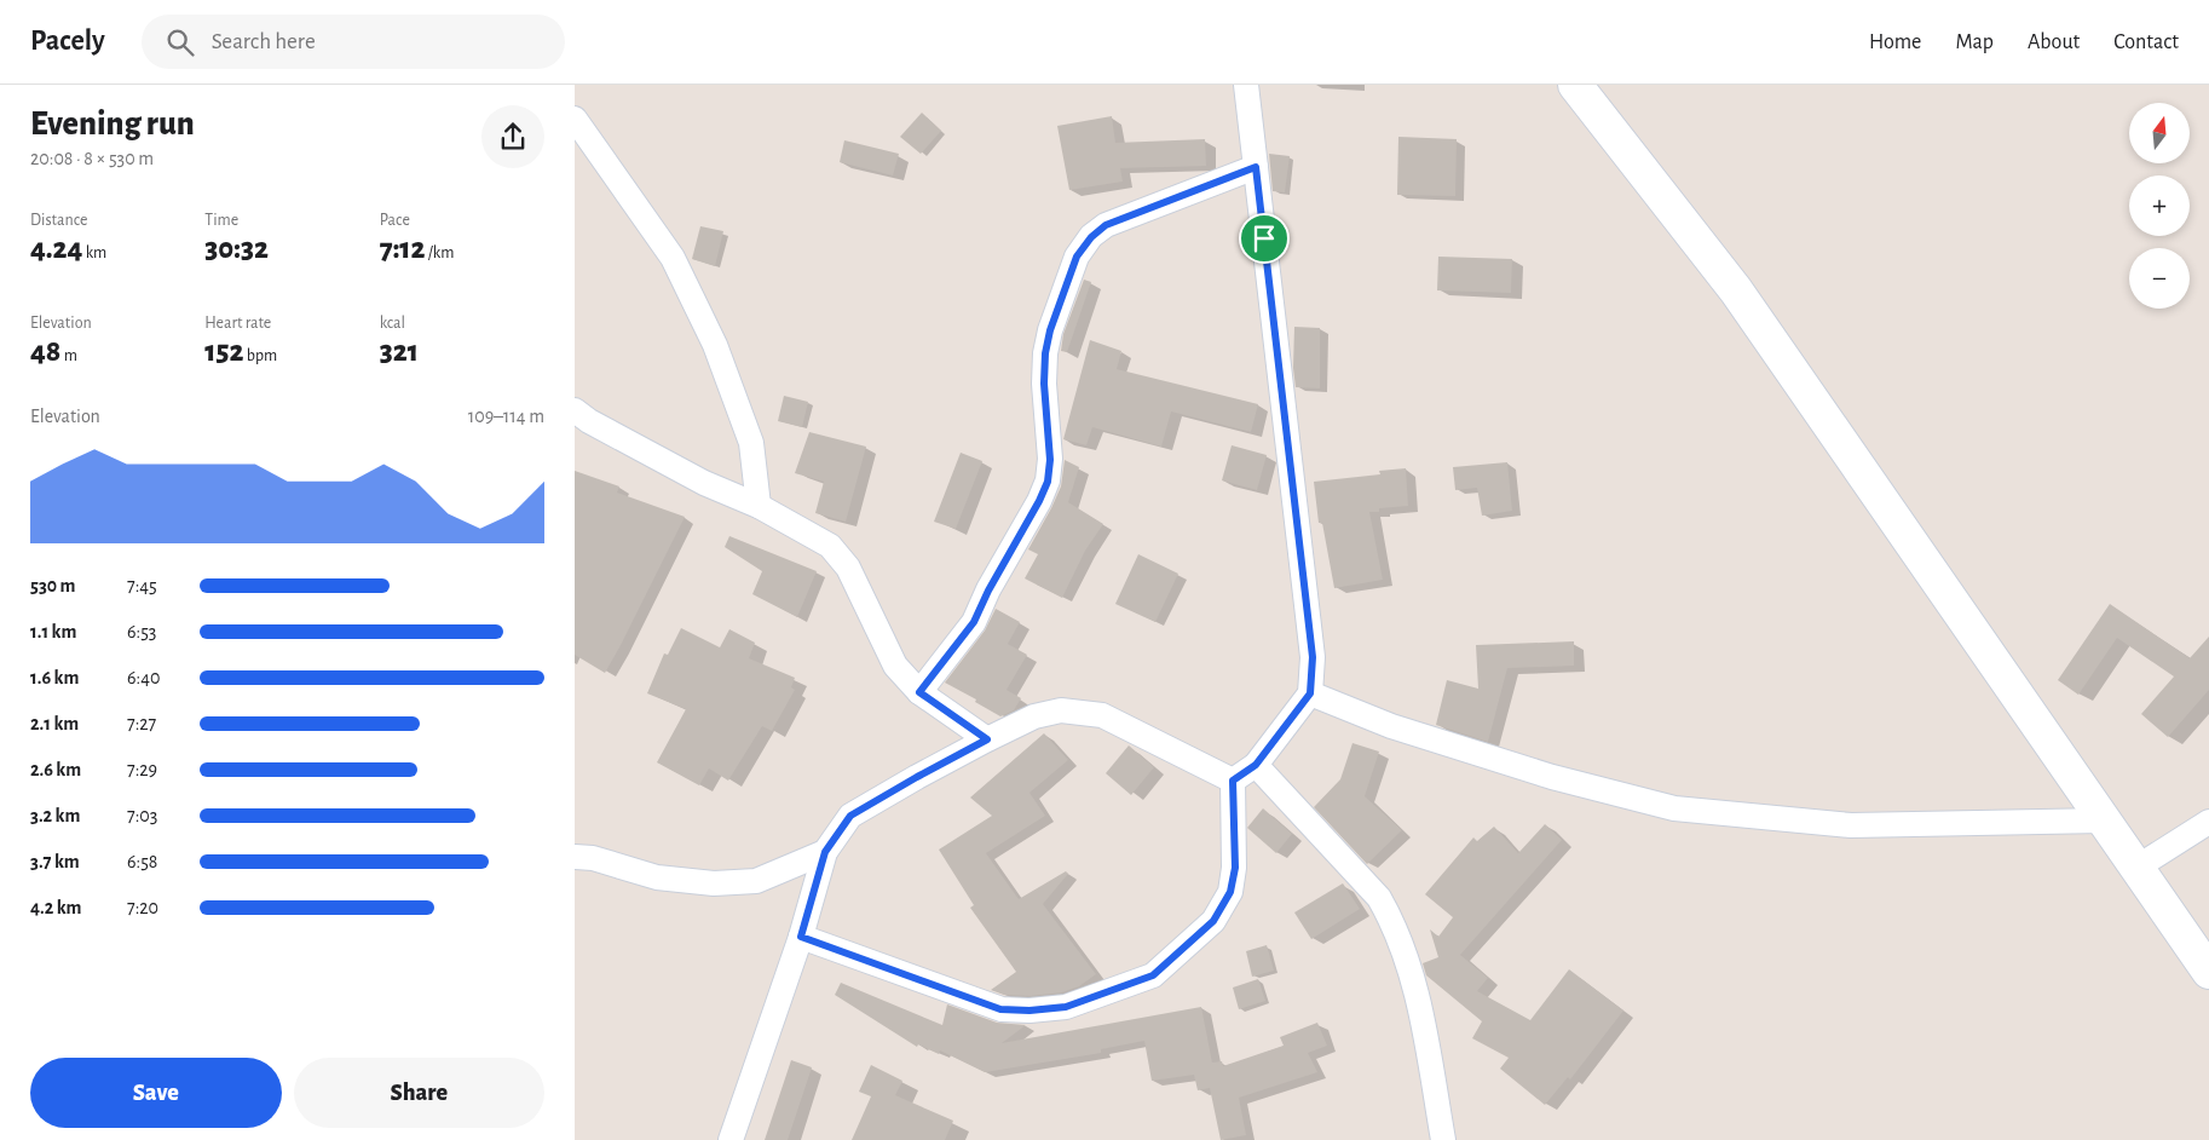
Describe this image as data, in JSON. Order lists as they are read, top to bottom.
{
  "north": "top",
  "page": {
    "header": "Pacely",
    "search": "Search here",
    "nav": [
      "Home",
      "Map",
      "About",
      "Contact"
    ],
    "heading": ["Evening run", "20:08 · 8 × 530 m"],
    "map_buttons": ["+", "−"],
    "stats": [
      ["Distance", "4.24 km"],
      ["Time", "30:32"],
      ["Pace", "7:12 /km"],
      ["Elevation", "48 m"],
      ["Heart rate", "152 bpm"],
      ["kcal", "321"]
    ],
    "chart": ["Elevation", "109–114 m"],
    "list": [
      {
        "name": "530 m",
        "note": "7:45"
      },
      {
        "name": "1.1 km",
        "note": "6:53"
      },
      {
        "name": "1.6 km",
        "note": "6:40"
      },
      {
        "name": "2.1 km",
        "note": "7:27"
      },
      {
        "name": "2.6 km",
        "note": "7:29"
      },
      {
        "name": "3.2 km",
        "note": "7:03"
      },
      {
        "name": "3.7 km",
        "note": "6:58"
      },
      {
        "name": "4.2 km",
        "note": "7:20"
      }
    ],
    "buttons": ["Save", "Share"]
  }
}
